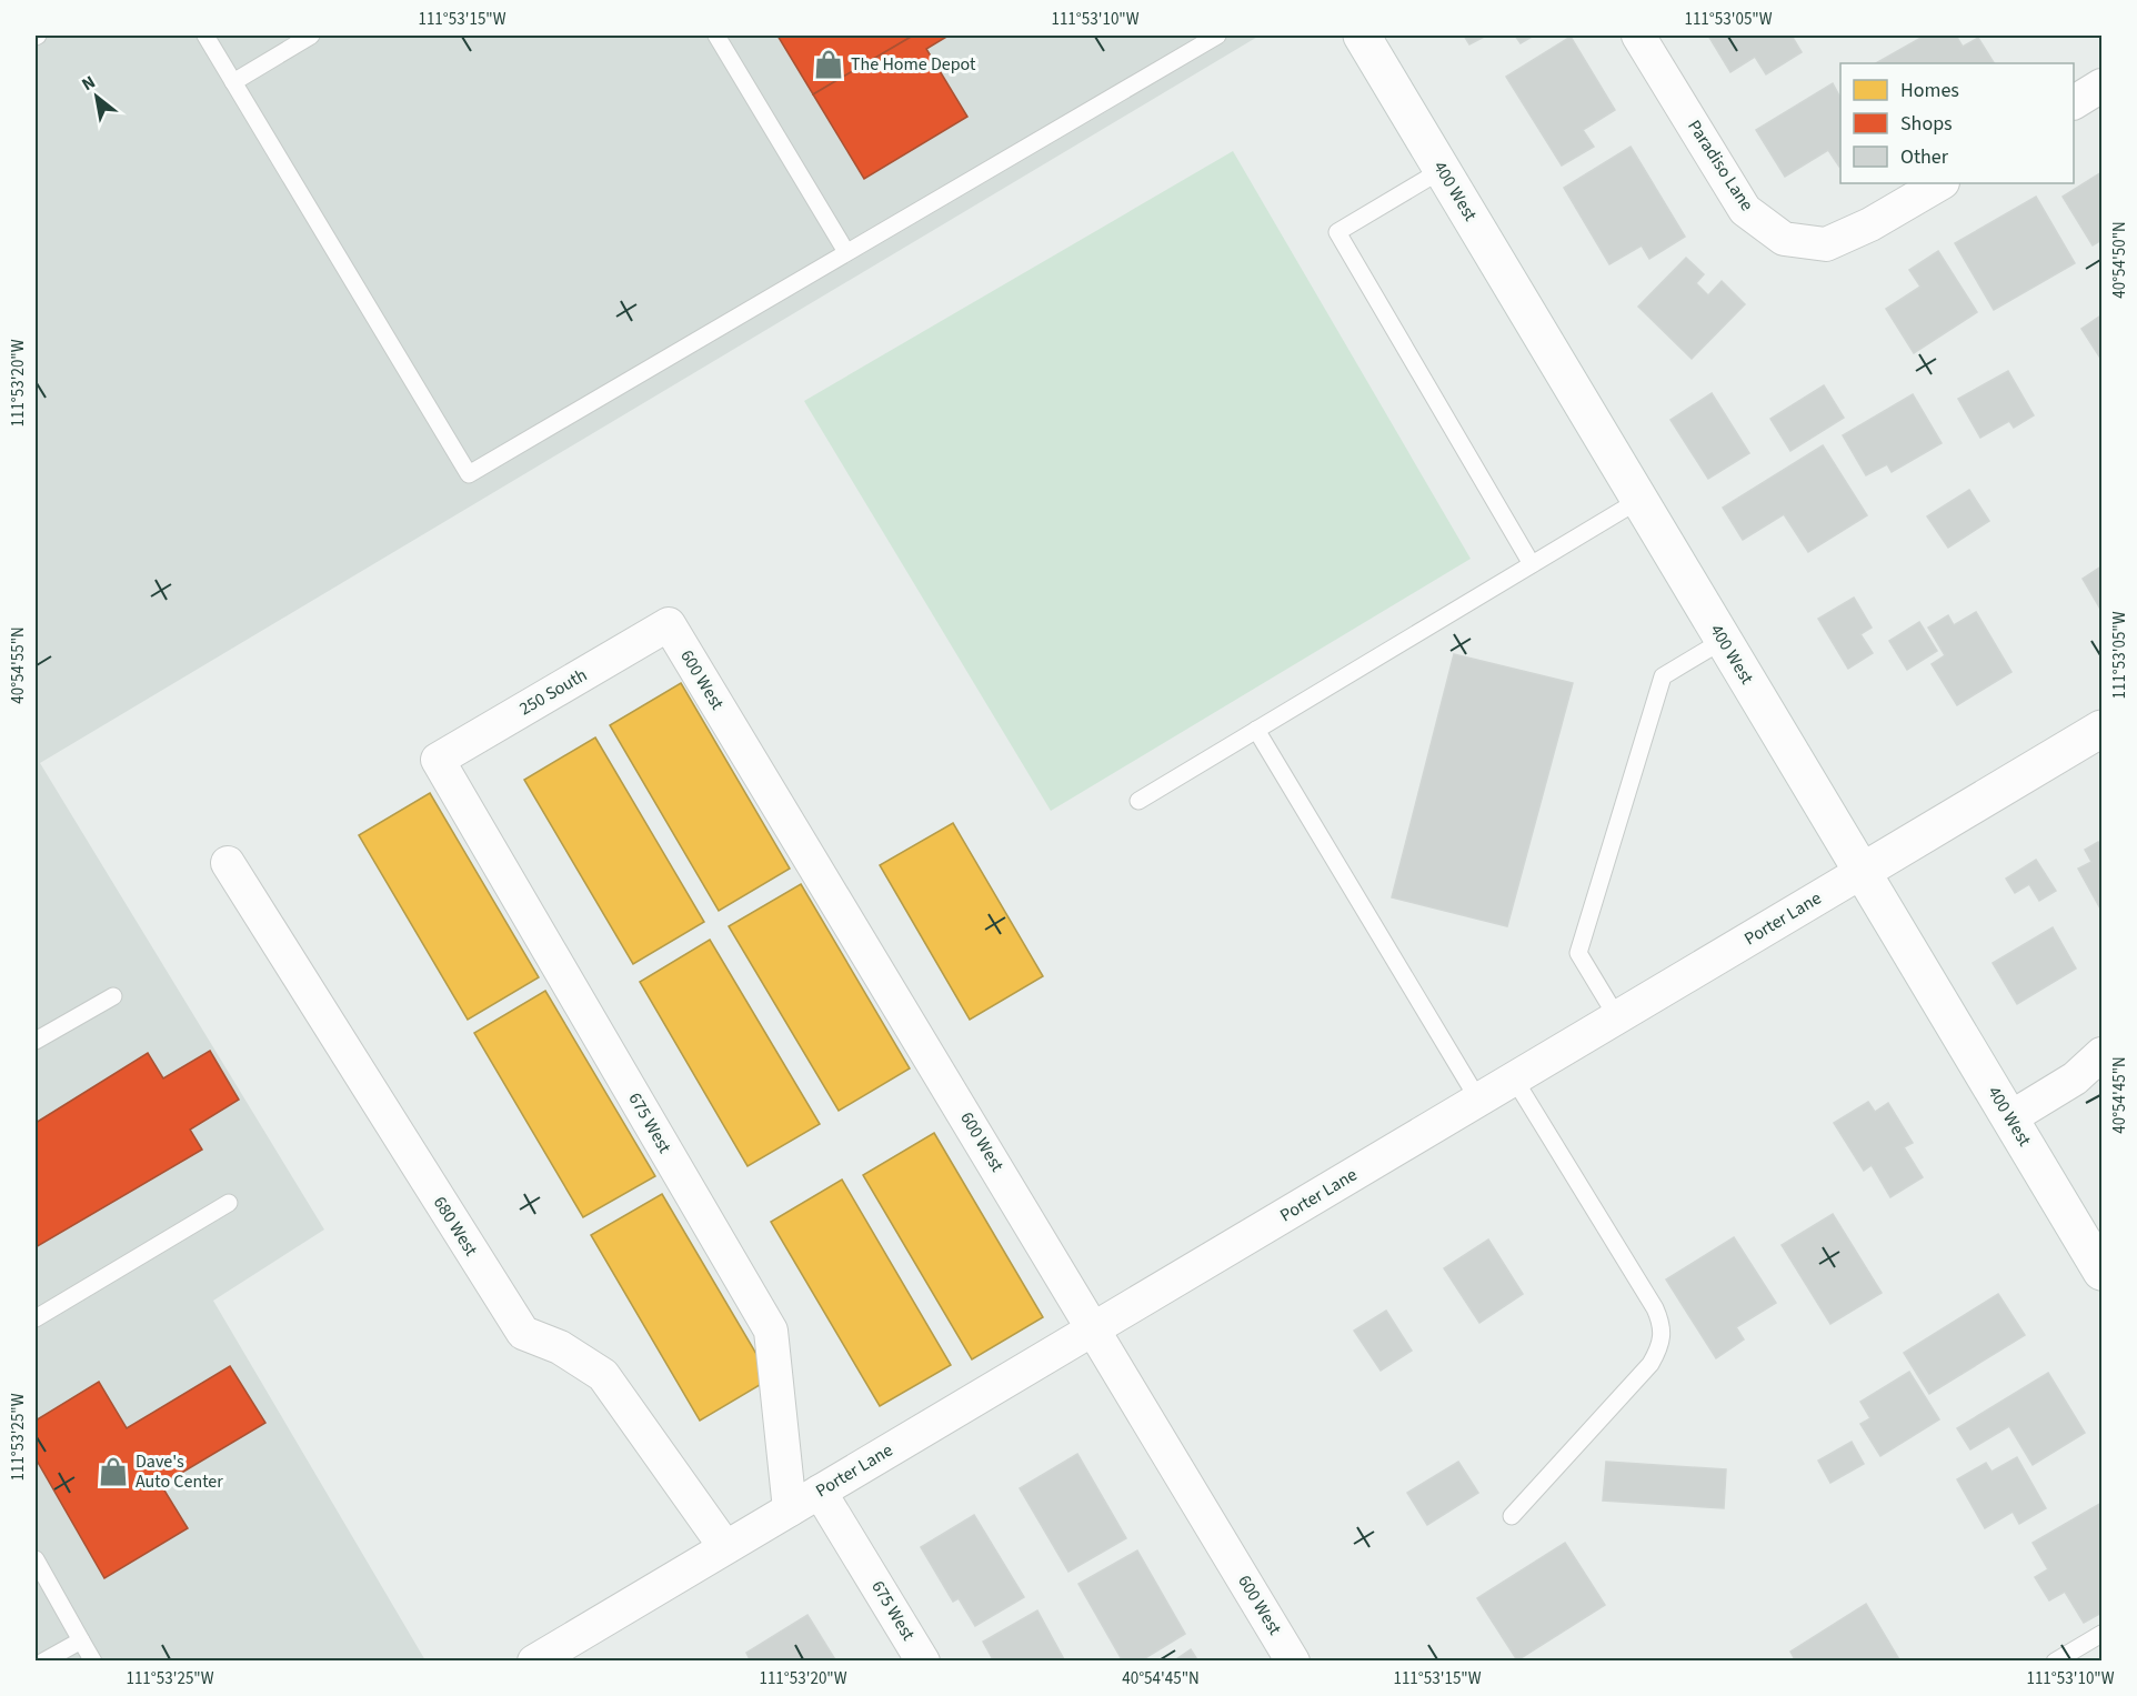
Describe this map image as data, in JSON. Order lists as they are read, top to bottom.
{
  "streets": {
    "main road": ["400 West", "Porter Lane"],
    "street": [
      "Paradiso Lane",
      "600 West",
      "250 South",
      "675 West",
      "680 West"
    ]
  },
  "crossings": [
    ["400 West", "Porter Lane"],
    ["600 West", "250 South"],
    ["600 West", "Porter Lane"],
    ["250 South", "675 West"],
    ["Porter Lane", "675 West"],
    ["Porter Lane", "680 West"]
  ],
  "places": {
    "shop": ["The Home Depot", "Dave's Auto Center"]
  },
  "legend": ["Homes", "Shops", "Other"],
  "north": "top left",
  "coordinates": [
    "111°53'15\"W",
    "111°53'10\"W",
    "111°53'05\"W",
    "40°54'50\"N",
    "111°53'20\"W",
    "40°54'55\"N",
    "40°54'45\"N",
    "111°53'25\"W"
  ]
}
